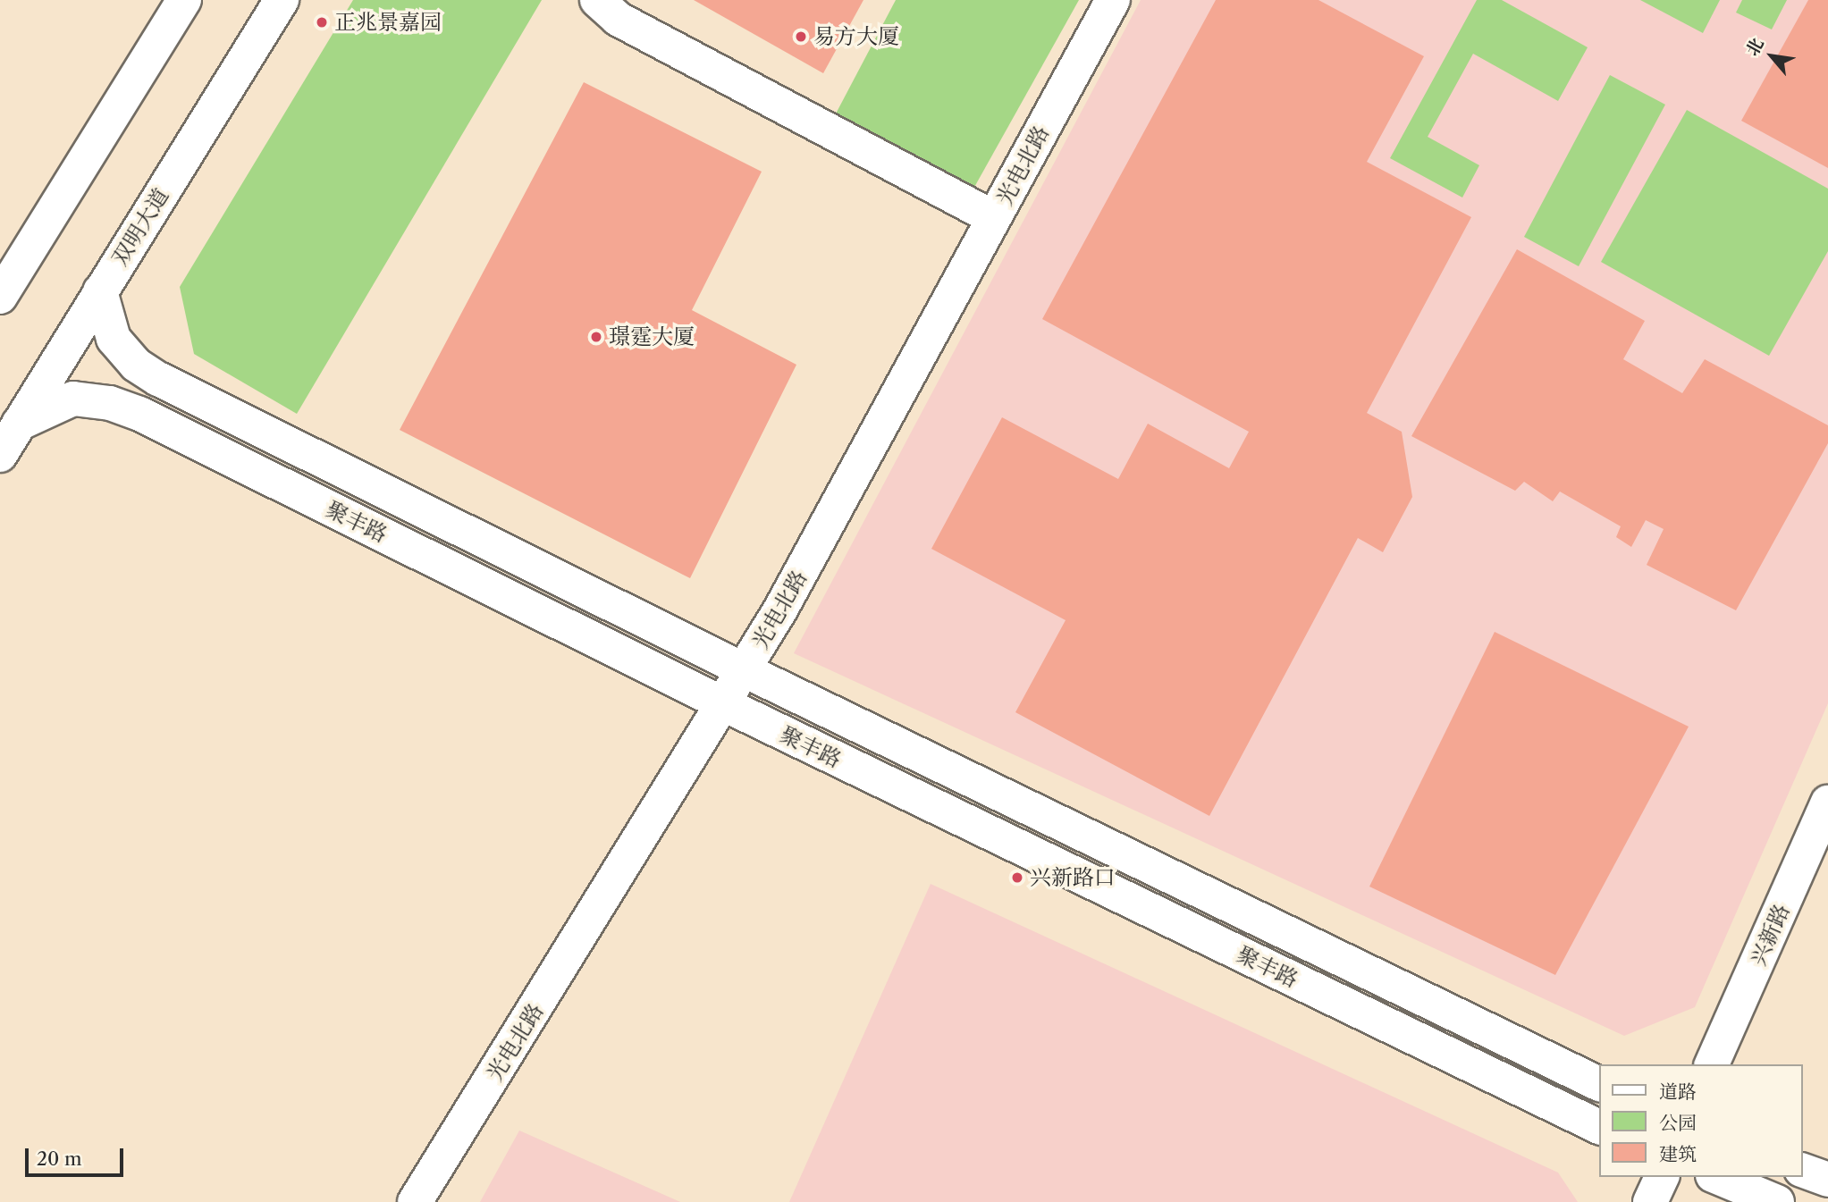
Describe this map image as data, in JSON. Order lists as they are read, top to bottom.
{
  "streets": {
    "street": [
      "光电北路",
      "双明大道",
      "聚丰路",
      "兴新路"
    ]
  },
  "crossings": [
    ["光电北路", "聚丰路"],
    ["双明大道", "聚丰路"]
  ],
  "places": [
    "正兆景嘉园",
    "易方大厦",
    "璟霆大厦",
    "兴新路口"
  ],
  "legend": ["道路", "公园", "建筑"],
  "scale_bar": "20 m",
  "north": "top left"
}
